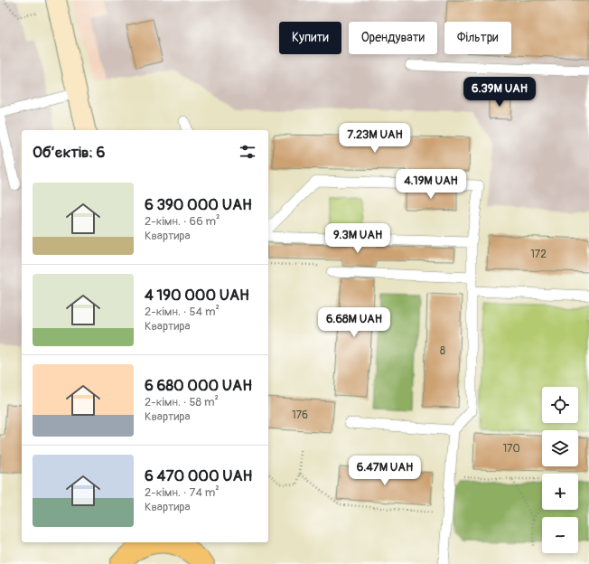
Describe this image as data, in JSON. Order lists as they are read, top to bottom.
{
  "house_numbers": [
    "172",
    "8",
    "176",
    "170"
  ],
  "page": {
    "chip": ["Купити", "Орендувати", "Фільтри"],
    "price": [
      "6.39M UAH",
      "7.23M UAH",
      "4.19M UAH",
      "9.3M UAH",
      "6.68M UAH",
      "6.47M UAH"
    ],
    "heading": "Об’єктів: 6",
    "list": [
      {
        "name": "6 390 000 UAH",
        "note": "2-кімн. · 66 m² · Квартира"
      },
      {
        "name": "4 190 000 UAH",
        "note": "2-кімн. · 54 m² · Квартира"
      },
      {
        "name": "6 680 000 UAH",
        "note": "2-кімн. · 58 m² · Квартира"
      },
      {
        "name": "6 470 000 UAH",
        "note": "2-кімн. · 74 m² · Квартира"
      }
    ],
    "map_buttons": ["+", "−"]
  }
}
